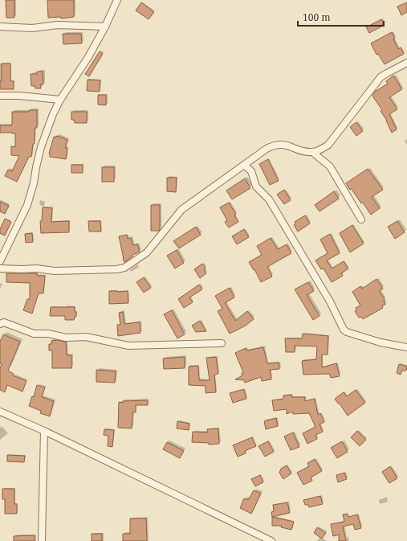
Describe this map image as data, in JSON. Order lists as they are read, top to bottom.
{
  "scale_bar": "100 m"
}
